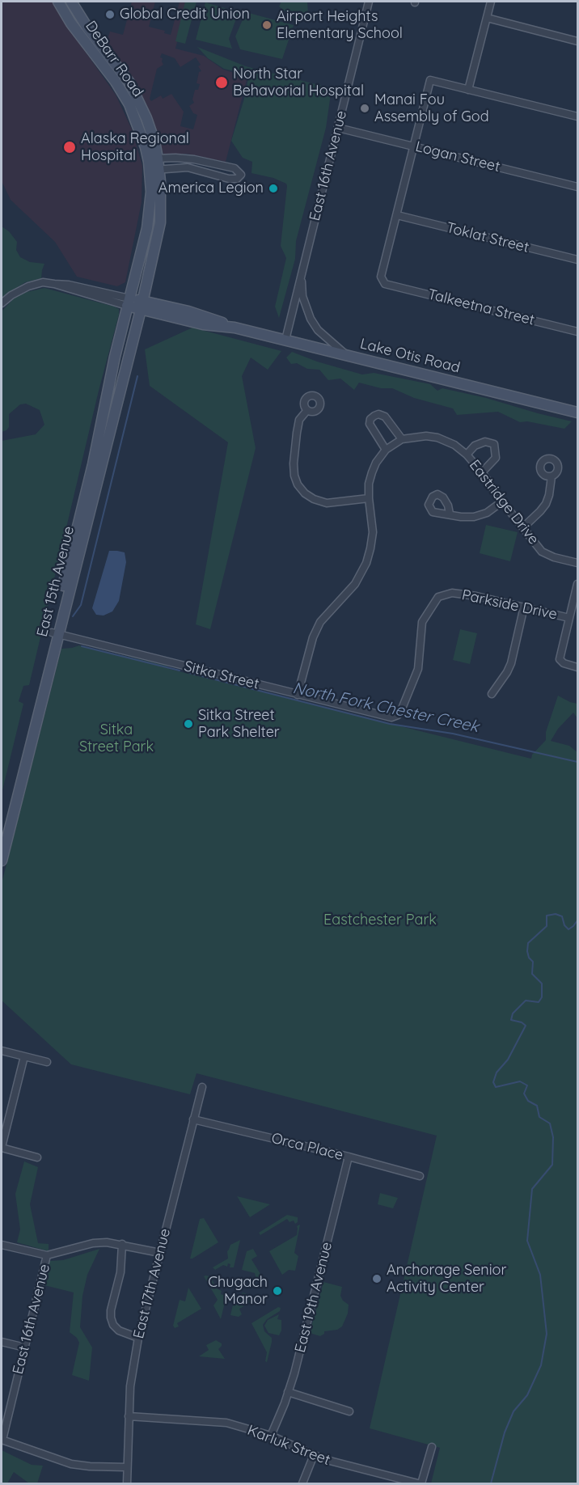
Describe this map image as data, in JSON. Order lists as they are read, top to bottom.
{
  "streets": {
    "main road": ["DeBarr Road", "Lake Otis Road", "East 15th Avenue"],
    "street": [
      "Logan Street",
      "East 16th Avenue",
      "Toklat Street",
      "Talkeetna Street",
      "Eastridge Drive",
      "Parkside Drive",
      "Sitka Street",
      "Orca Place",
      "East 17th Avenue",
      "East 19th Avenue",
      "Karluk Street"
    ]
  },
  "crossings": [
    ["DeBarr Road", "Lake Otis Road"],
    ["DeBarr Road", "East 15th Avenue"],
    ["Logan Street", "East 16th Avenue"],
    ["East 16th Avenue", "Lake Otis Road"],
    ["Toklat Street", "Talkeetna Street"],
    ["Lake Otis Road", "East 15th Avenue"],
    ["Eastridge Drive", "Sitka Street"],
    ["East 15th Avenue", "Sitka Street"],
    ["Parkside Drive", "Sitka Street"],
    ["Orca Place", "East 17th Avenue"],
    ["Orca Place", "East 19th Avenue"],
    ["East 17th Avenue", "Karluk Street"],
    ["East 19th Avenue", "Karluk Street"]
  ],
  "water": ["North Fork Chester Creek"],
  "parks": ["Sitka Street Park", "Eastchester Park"],
  "places": [
    "Global Credit Union",
    "Airport Heights Elementary School",
    "North Star Behavorial Hospital",
    "Manai Fou Assembly of God",
    "Alaska Regional Hospital",
    "America Legion",
    "Sitka Street Park Shelter",
    "Anchorage Senior Activity Center",
    "Chugach Manor"
  ]
}
